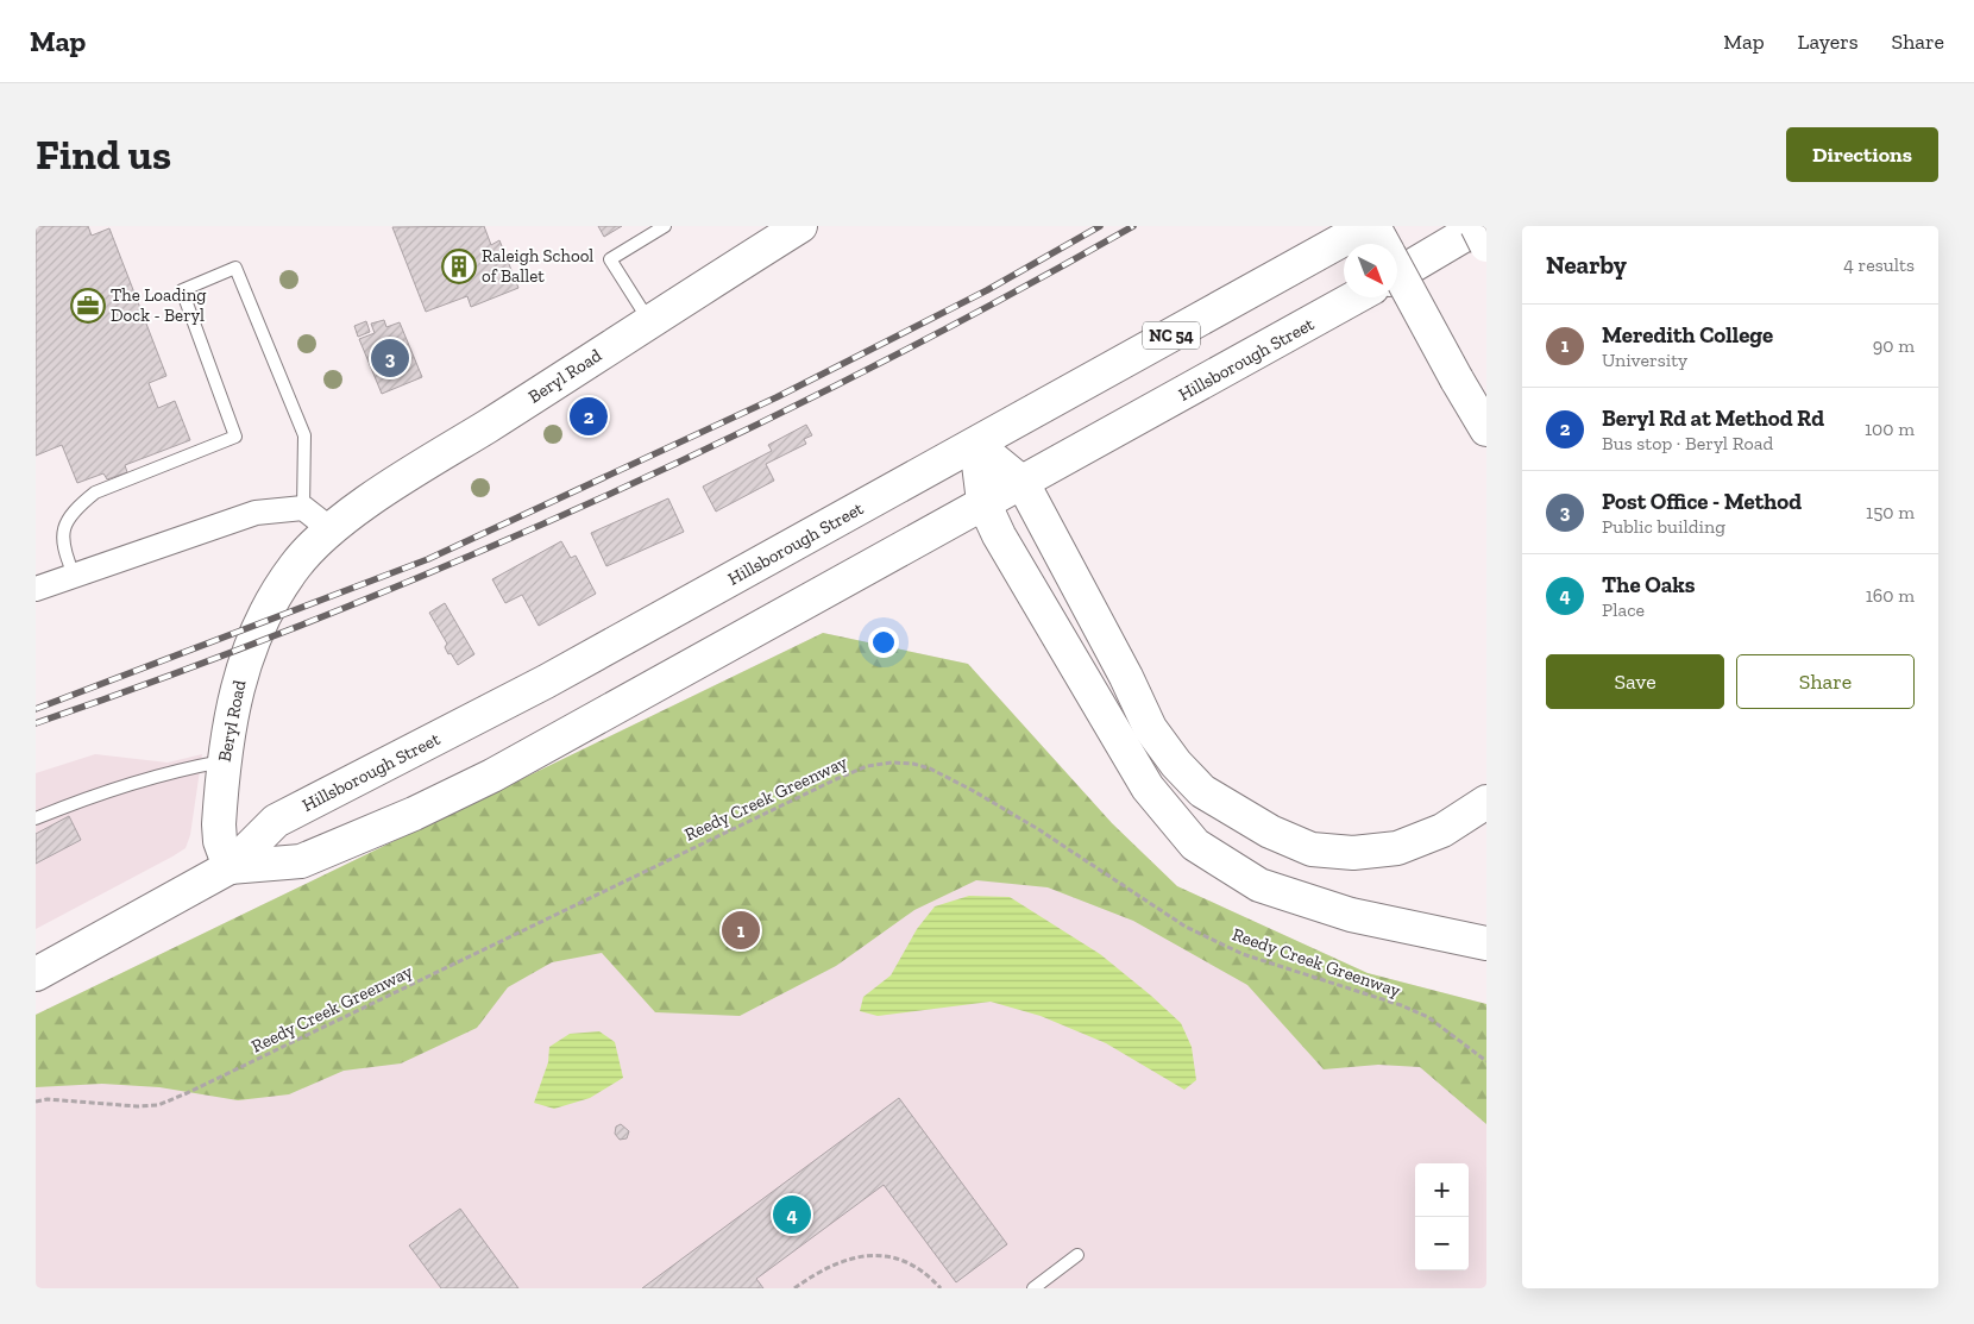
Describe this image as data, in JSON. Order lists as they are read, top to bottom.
{
  "streets": {
    "main road": ["NC 54", "Hillsborough Street", "Beryl Road"],
    "path": ["Reedy Creek Greenway"]
  },
  "crossings": [
    ["Hillsborough Street", "Beryl Road"]
  ],
  "places": {
    "building": ["Raleigh School of Ballet"],
    "office": ["The Loading Dock - Beryl"]
  },
  "north": "bottom right",
  "page": {
    "header": "Map",
    "nav": ["Map", "Layers", "Share"],
    "buttons": [
      "Directions",
      ["Save", "Share"]
    ],
    "title": "Find us",
    "heading": ["Nearby", "4 results"],
    "list": [
      {
        "mark": "1",
        "name": "Meredith College",
        "note": "University",
        "value": "90 m"
      },
      {
        "mark": "2",
        "name": "Beryl Rd at Method Rd",
        "note": "Bus stop · Beryl Road",
        "value": "100 m"
      },
      {
        "mark": "3",
        "name": "Post Office - Method",
        "note": "Public building",
        "value": "150 m"
      },
      {
        "mark": "4",
        "name": "The Oaks",
        "note": "Place",
        "value": "160 m"
      }
    ],
    "pins": [
      "3",
      "2",
      "1",
      "4"
    ],
    "map_buttons": ["+", "−"]
  }
}
